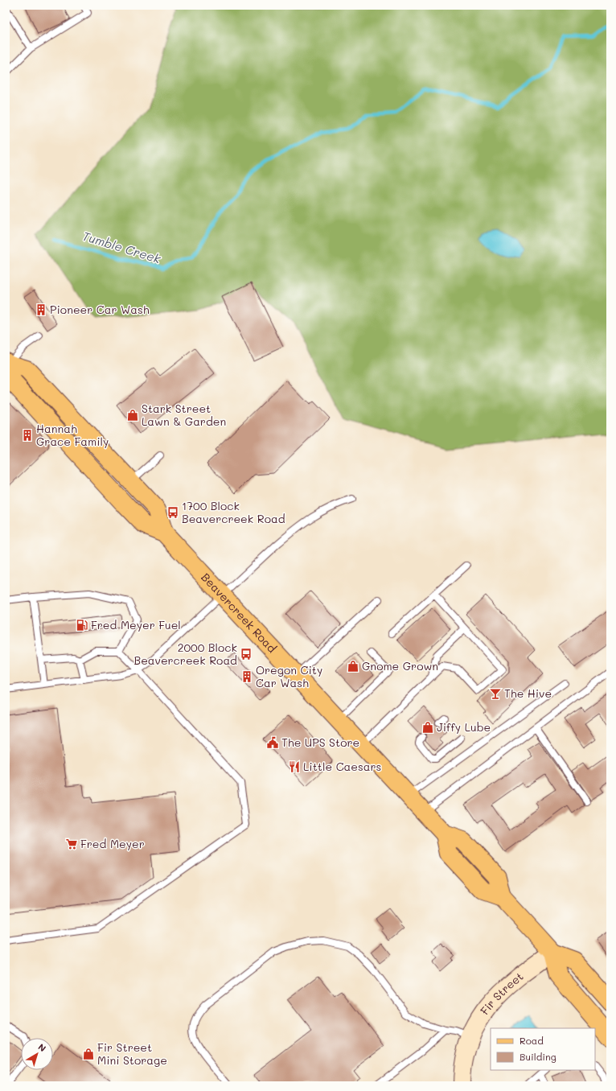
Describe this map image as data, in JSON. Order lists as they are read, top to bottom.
{
  "streets": {
    "main road": ["Beavercreek Road"],
    "street": ["Fir Street"]
  },
  "crossings": [
    ["Beavercreek Road", "Fir Street"]
  ],
  "water": ["Tumble Creek"],
  "places": {
    "building": ["Pioneer Car Wash", "Hannah Grace Family", "Oregon City Car Wash"],
    "shop": [
      "Stark Street Lawn & Garden",
      "Gnome Grown",
      "Jiffy Lube",
      "Fir Street Mini Storage"
    ],
    "bus stop": ["1700 Block Beavercreek Road", "2000 Block Beavercreek Road"],
    "fuel station": ["Fred Meyer Fuel"],
    "bar": ["The Hive"],
    "public building": ["The UPS Store"],
    "restaurant": ["Little Caesars"],
    "supermarket": ["Fred Meyer"]
  },
  "legend": ["Road", "Building"],
  "north": "top right"
}
